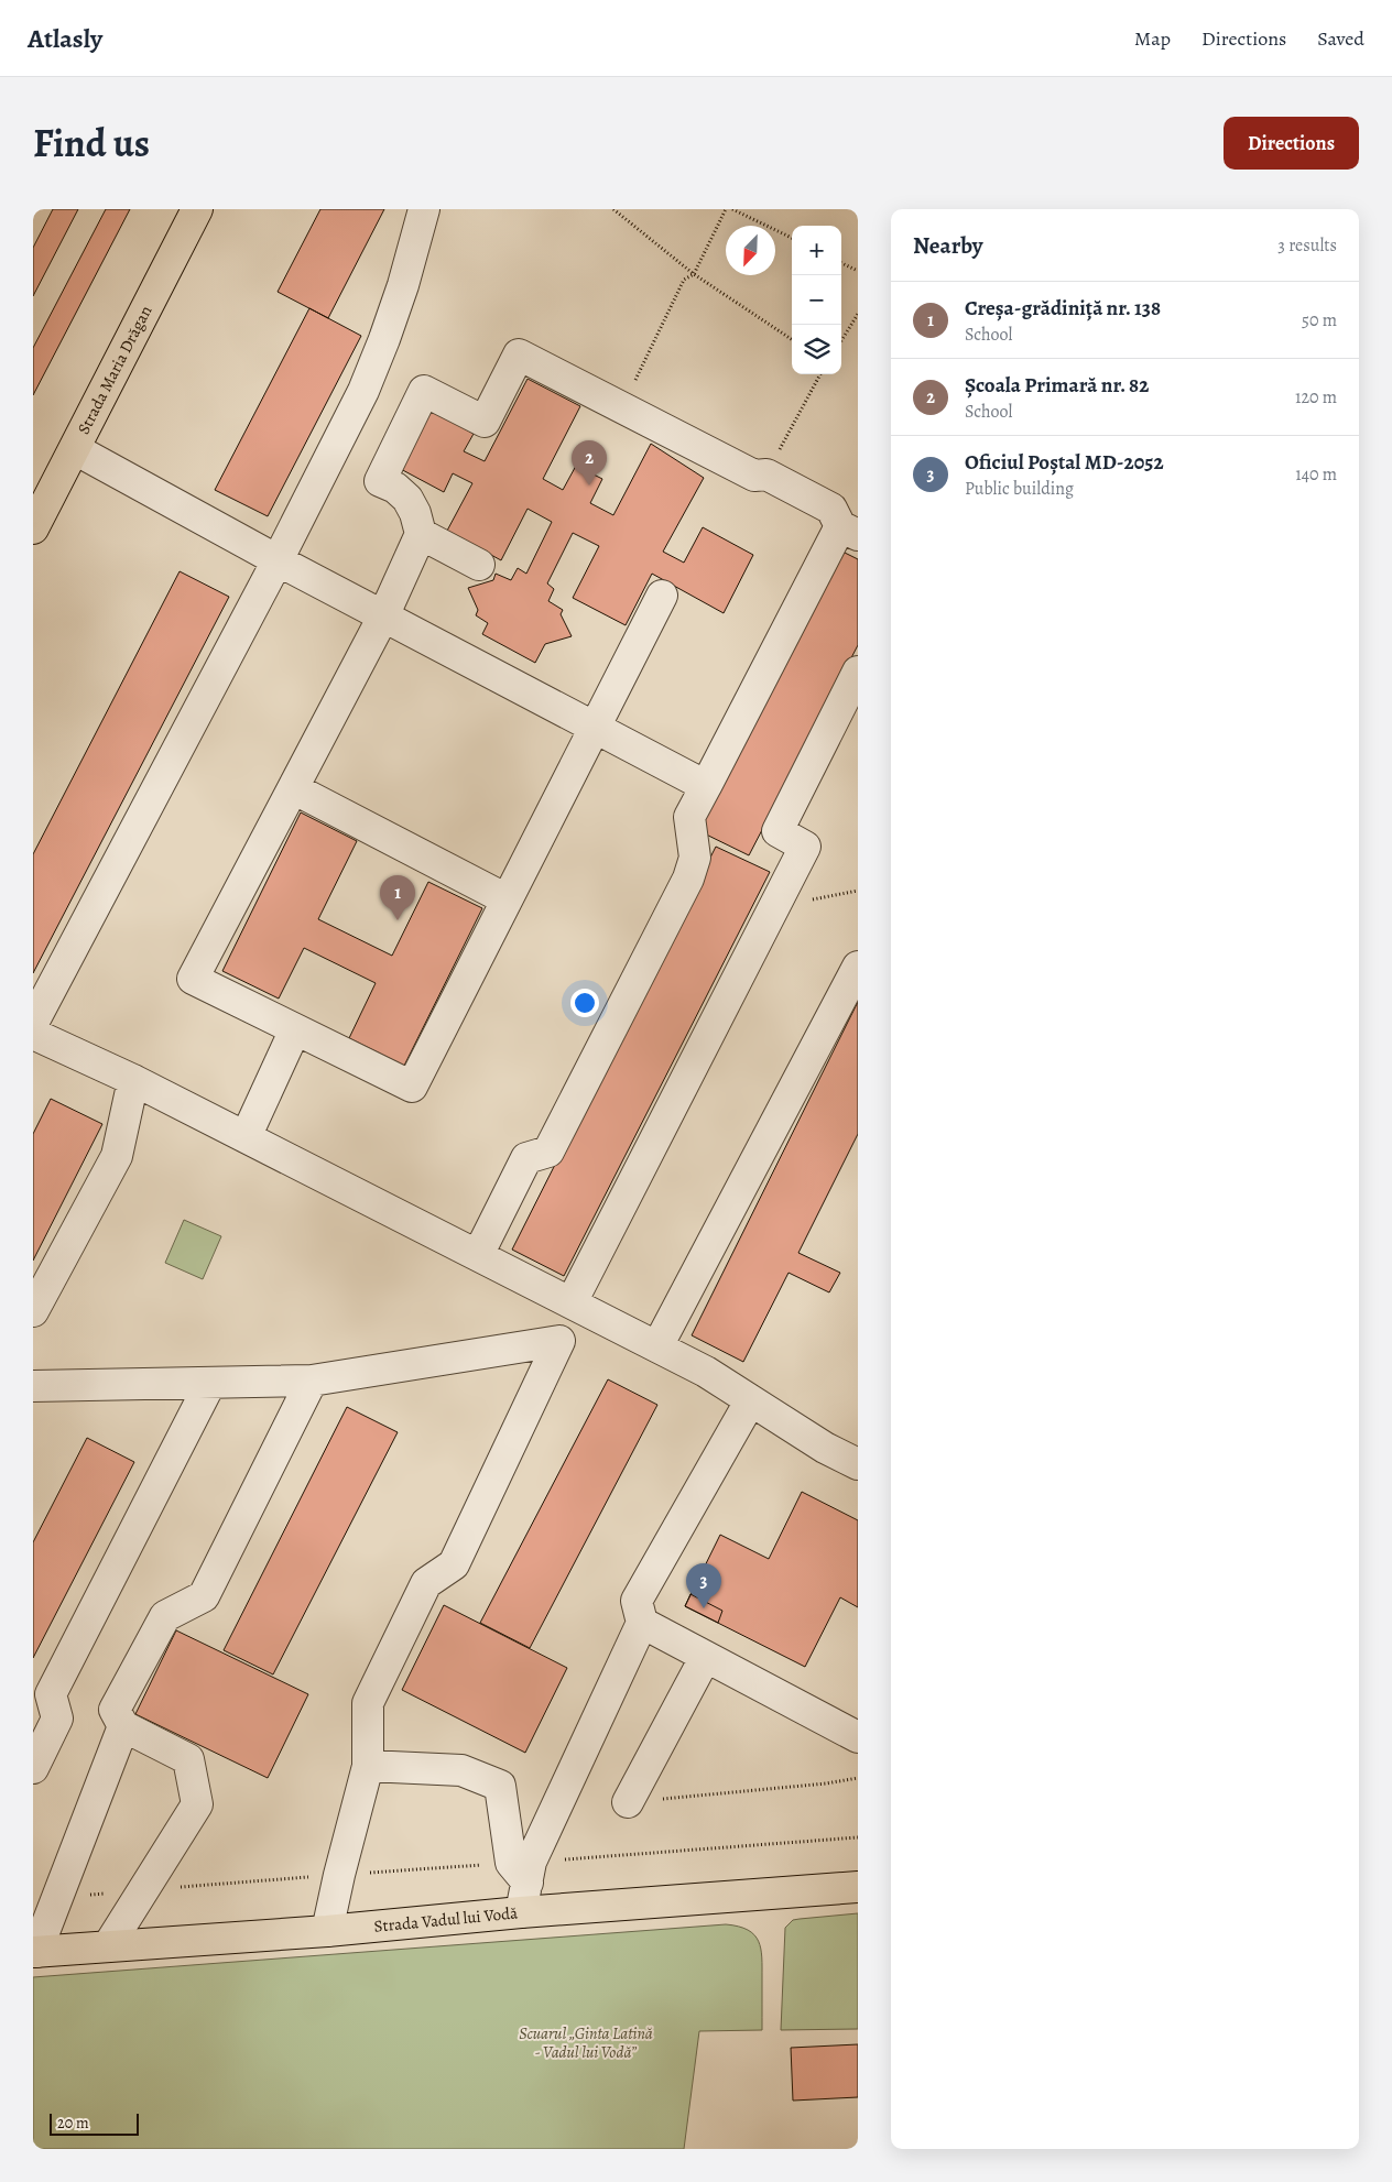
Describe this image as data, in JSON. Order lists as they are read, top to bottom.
{
  "streets": {
    "main road": ["Strada Maria Drăgan", "Strada Vadul lui Vodă"]
  },
  "parks": ["Scuarul „Ginta Latină - Vadul lui Vodă”"],
  "scale_bar": "20 m",
  "north": "bottom left",
  "page": {
    "header": "Atlasly",
    "nav": ["Map", "Directions", "Saved"],
    "title": "Find us",
    "buttons": "Directions",
    "heading": ["Nearby", "3 results"],
    "map_buttons": ["+", "−"],
    "list": [
      {
        "mark": "1",
        "name": "Creșa-grădiniță nr. 138",
        "note": "School",
        "value": "50 m"
      },
      {
        "mark": "2",
        "name": "Școala Primară nr. 82",
        "note": "School",
        "value": "120 m"
      },
      {
        "mark": "3",
        "name": "Oficiul Poștal MD-2052",
        "note": "Public building",
        "value": "140 m"
      }
    ],
    "pins": ["2", "1", "3"],
    "scale": "20 m"
  }
}
